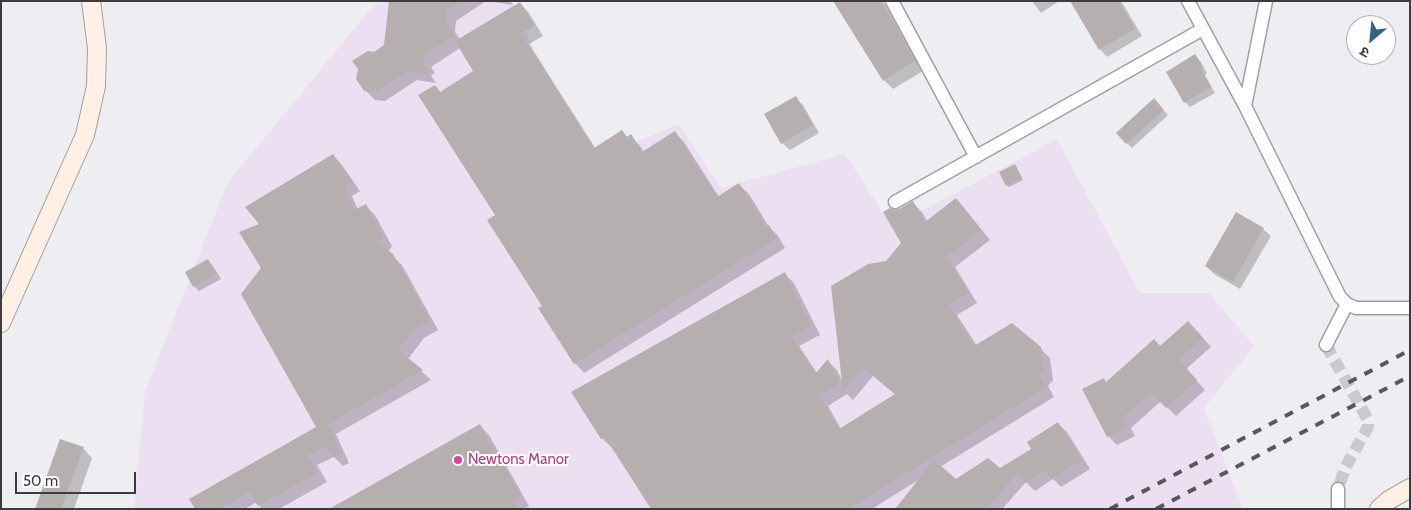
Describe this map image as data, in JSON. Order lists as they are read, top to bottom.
{
  "places": ["Newtons Manor"],
  "scale_bar": "50 m",
  "north": "bottom left"
}
